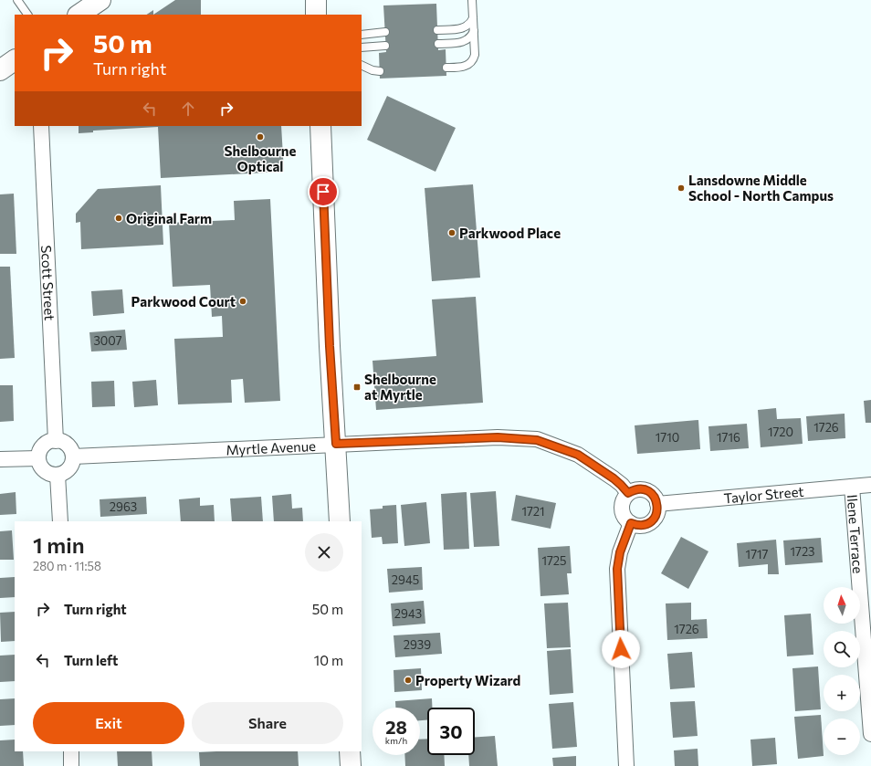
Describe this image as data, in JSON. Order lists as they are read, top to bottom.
{
  "streets": {
    "street": [
      "Scott Street",
      "Myrtle Avenue",
      "Taylor Street",
      "Ilene Terrace"
    ]
  },
  "crossings": [
    ["Scott Street", "Myrtle Avenue"],
    ["Myrtle Avenue", "Taylor Street"],
    ["Taylor Street", "Ilene Terrace"]
  ],
  "places": {
    "other": [
      "Shelbourne Optical",
      "Lansdowne Middle School - North Campus",
      "Original Farm",
      "Parkwood Place",
      "Parkwood Court",
      "Property Wizard"
    ],
    "transit": ["Shelbourne at Myrtle"]
  },
  "house_numbers": [
    "3007",
    "1726",
    "1720",
    "1710",
    "1716",
    "2963",
    "1721",
    "1723",
    "1717",
    "1725",
    "2945",
    "2943",
    "1726",
    "2939"
  ],
  "north": "top",
  "page": {
    "turn": ["50 m", "Turn right"],
    "heading": ["1 min", "280 m · 11:58"],
    "list": [
      {
        "name": "Turn right",
        "value": "50 m"
      },
      {
        "name": "Turn left",
        "value": "10 m"
      }
    ],
    "map_buttons": ["+", "−"],
    "buttons": ["Exit", "Share"],
    "speed": "28 km/h",
    "limit": "30"
  }
}
